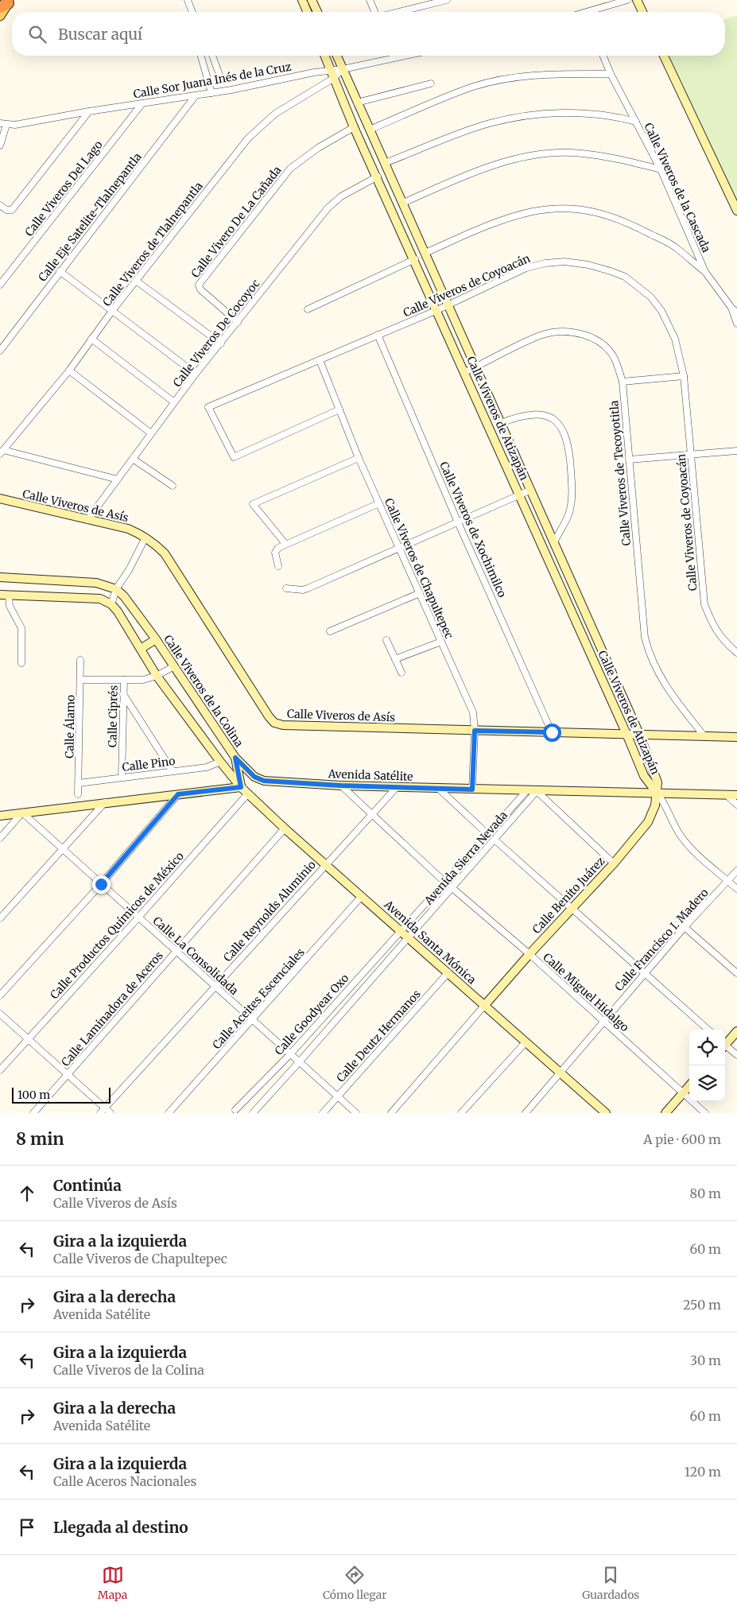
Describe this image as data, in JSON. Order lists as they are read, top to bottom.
{
  "streets": {
    "street": [
      "Calle Sor Juana Inés de la Cruz",
      "Calle Viveros de la Cascada",
      "Calle Viveros Del Lago",
      "Calle Eje Satelite-Tlalnepantla",
      "Calle Vivero De La Cañada",
      "Calle Viveros de Tlalnepantla",
      "Calle Viveros de Coyoacán",
      "Calle Viveros De Cocoyoc",
      "Calle Viveros de Atizapán",
      "Calle Viveros de Tecoyotitla",
      "Calle Viveros de Asís",
      "Calle Viveros de Xochimilco",
      "Calle Viveros de Chapultepec",
      "Calle Viveros de la Colina",
      "Calle Ciprés",
      "Calle Álamo",
      "Calle Pino",
      "Avenida Satélite",
      "Avenida Sierra Nevada",
      "Calle Benito Juárez",
      "Calle Reynolds Aluminio",
      "Calle Productos Químicos de México",
      "Calle Francisco I. Madero",
      "Avenida Santa Mónica",
      "Calle La Consolidada",
      "Calle Miguel Hidalgo",
      "Calle Aceites Escenciales",
      "Calle Laminadora de Aceros",
      "Calle Goodyear Oxo",
      "Calle Deutz Hermanos"
    ]
  },
  "crossings": [
    ["Calle Sor Juana Inés de la Cruz", "Calle Viveros Del Lago"],
    ["Calle Sor Juana Inés de la Cruz", "Calle Eje Satelite-Tlalnepantla"],
    ["Calle Sor Juana Inés de la Cruz", "Calle Viveros de Tlalnepantla"],
    ["Calle Sor Juana Inés de la Cruz", "Calle Viveros de Atizapán"],
    ["Calle Vivero De La Cañada", "Calle Viveros De Cocoyoc"],
    ["Calle Vivero De La Cañada", "Calle Viveros de Atizapán"],
    ["Calle Viveros de Tlalnepantla", "Calle Viveros de Atizapán"],
    ["Calle Viveros de Coyoacán", "Calle Viveros de Atizapán"],
    ["Calle Viveros de Coyoacán", "Calle Viveros de Xochimilco"],
    ["Calle Viveros de Coyoacán", "Calle Viveros de Chapultepec"],
    ["Calle Viveros De Cocoyoc", "Calle Viveros de Atizapán"],
    ["Calle Viveros De Cocoyoc", "Calle Viveros de Asís"],
    ["Calle Viveros de Atizapán", "Calle Viveros de Tecoyotitla"],
    ["Calle Viveros de Atizapán", "Calle Viveros de Asís"],
    ["Calle Viveros de Atizapán", "Avenida Satélite"],
    ["Calle Viveros de Atizapán", "Calle Benito Juárez"],
    ["Calle Viveros de Tecoyotitla", "Calle Viveros de Asís"],
    ["Calle Viveros de Asís", "Calle Viveros de Xochimilco"],
    ["Calle Viveros de Asís", "Calle Viveros de Chapultepec"],
    ["Calle Viveros de Chapultepec", "Avenida Satélite"],
    ["Calle Viveros de la Colina", "Avenida Satélite"],
    ["Calle Viveros de la Colina", "Avenida Santa Mónica"],
    ["Calle Ciprés", "Calle Pino"],
    ["Calle Álamo", "Calle Pino"],
    ["Avenida Satélite", "Avenida Sierra Nevada"],
    ["Avenida Satélite", "Calle Benito Juárez"],
    ["Avenida Satélite", "Calle Reynolds Aluminio"],
    ["Avenida Sierra Nevada", "Avenida Santa Mónica"],
    ["Avenida Sierra Nevada", "Calle Miguel Hidalgo"],
    ["Avenida Sierra Nevada", "Calle Goodyear Oxo"],
    ["Calle Benito Juárez", "Avenida Santa Mónica"],
    ["Calle Benito Juárez", "Calle Miguel Hidalgo"],
    ["Calle Reynolds Aluminio", "Avenida Santa Mónica"],
    ["Calle Reynolds Aluminio", "Calle La Consolidada"],
    ["Calle Productos Químicos de México", "Avenida Santa Mónica"],
    ["Calle Productos Químicos de México", "Calle La Consolidada"],
    ["Calle Francisco I. Madero", "Avenida Santa Mónica"],
    ["Calle Francisco I. Madero", "Calle Miguel Hidalgo"],
    ["Avenida Santa Mónica", "Calle Aceites Escenciales"],
    ["Avenida Santa Mónica", "Calle Laminadora de Aceros"],
    ["Avenida Santa Mónica", "Calle Goodyear Oxo"],
    ["Avenida Santa Mónica", "Calle Deutz Hermanos"],
    ["Calle La Consolidada", "Calle Aceites Escenciales"],
    ["Calle La Consolidada", "Calle Laminadora de Aceros"],
    ["Calle La Consolidada", "Calle Goodyear Oxo"],
    ["Calle La Consolidada", "Calle Deutz Hermanos"]
  ],
  "scale_bar": "100 m",
  "page": {
    "search": "Buscar aquí",
    "scale": "100 m",
    "heading": ["8 min", "A pie · 600 m"],
    "list": [
      ["Continúa", "Calle Viveros de Asís", "80 m"],
      ["Gira a la izquierda", "Calle Viveros de Chapultepec", "60 m"],
      ["Gira a la derecha", "Avenida Satélite", "250 m"],
      ["Gira a la izquierda", "Calle Viveros de la Colina", "30 m"],
      ["Gira a la derecha", "Avenida Satélite", "60 m"],
      ["Gira a la izquierda", "Calle Aceros Nacionales", "120 m"],
      "Llegada al destino"
    ],
    "nav": ["Mapa", "Cómo llegar", "Guardados"]
  }
}
